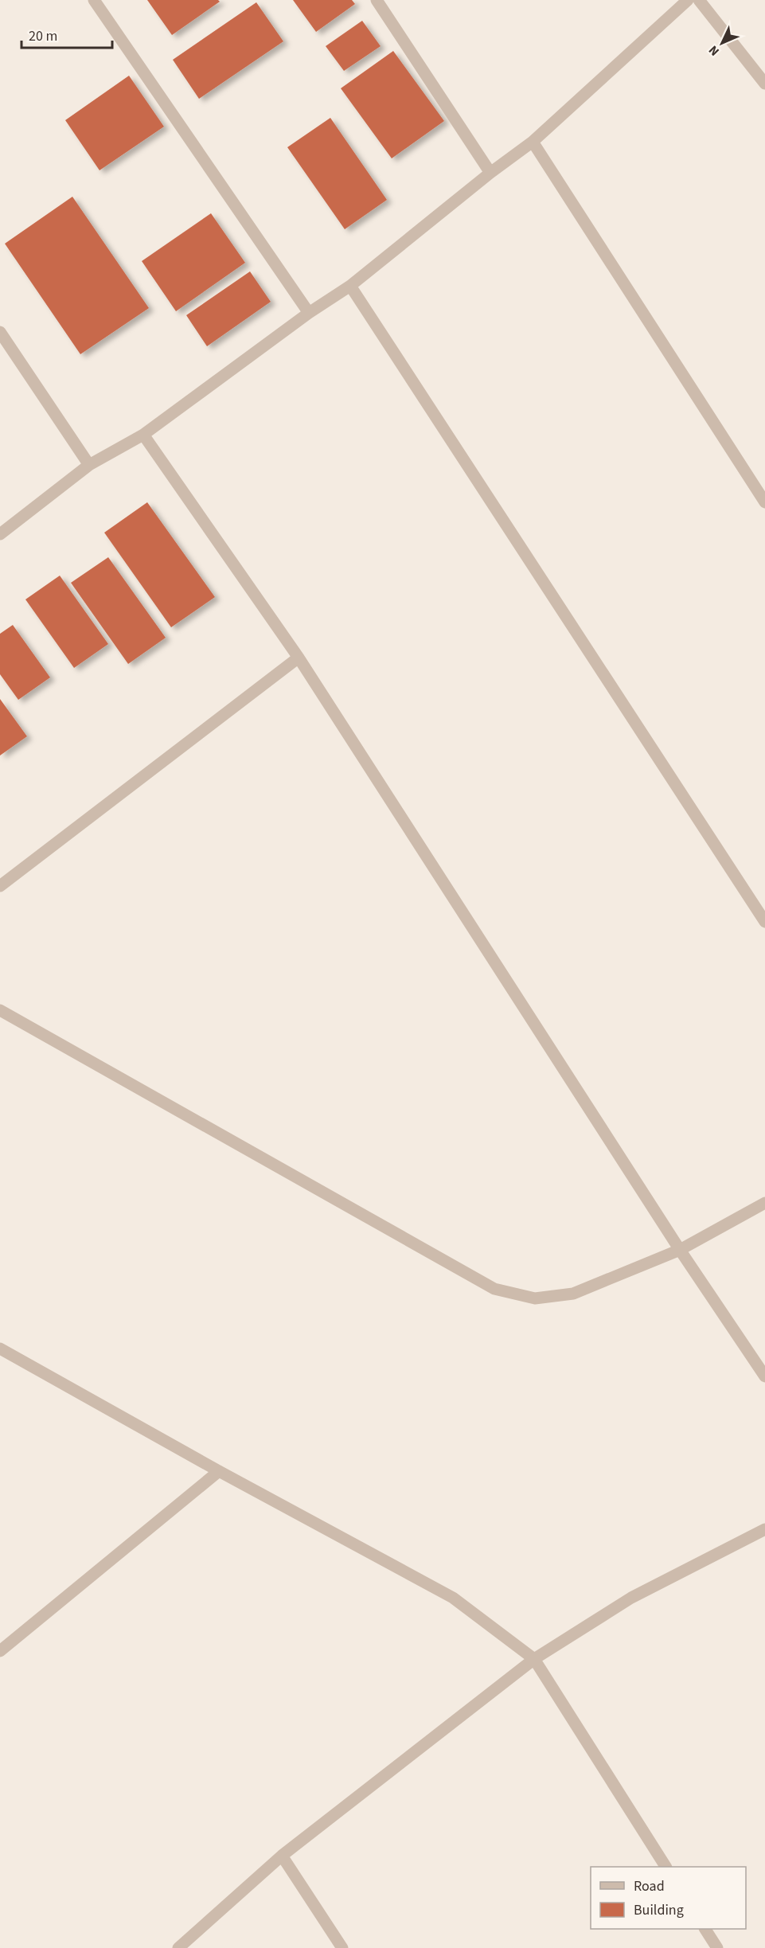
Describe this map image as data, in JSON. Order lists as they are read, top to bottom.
{
  "legend": ["Road", "Building"],
  "scale_bar": "20 m",
  "north": "bottom left"
}
